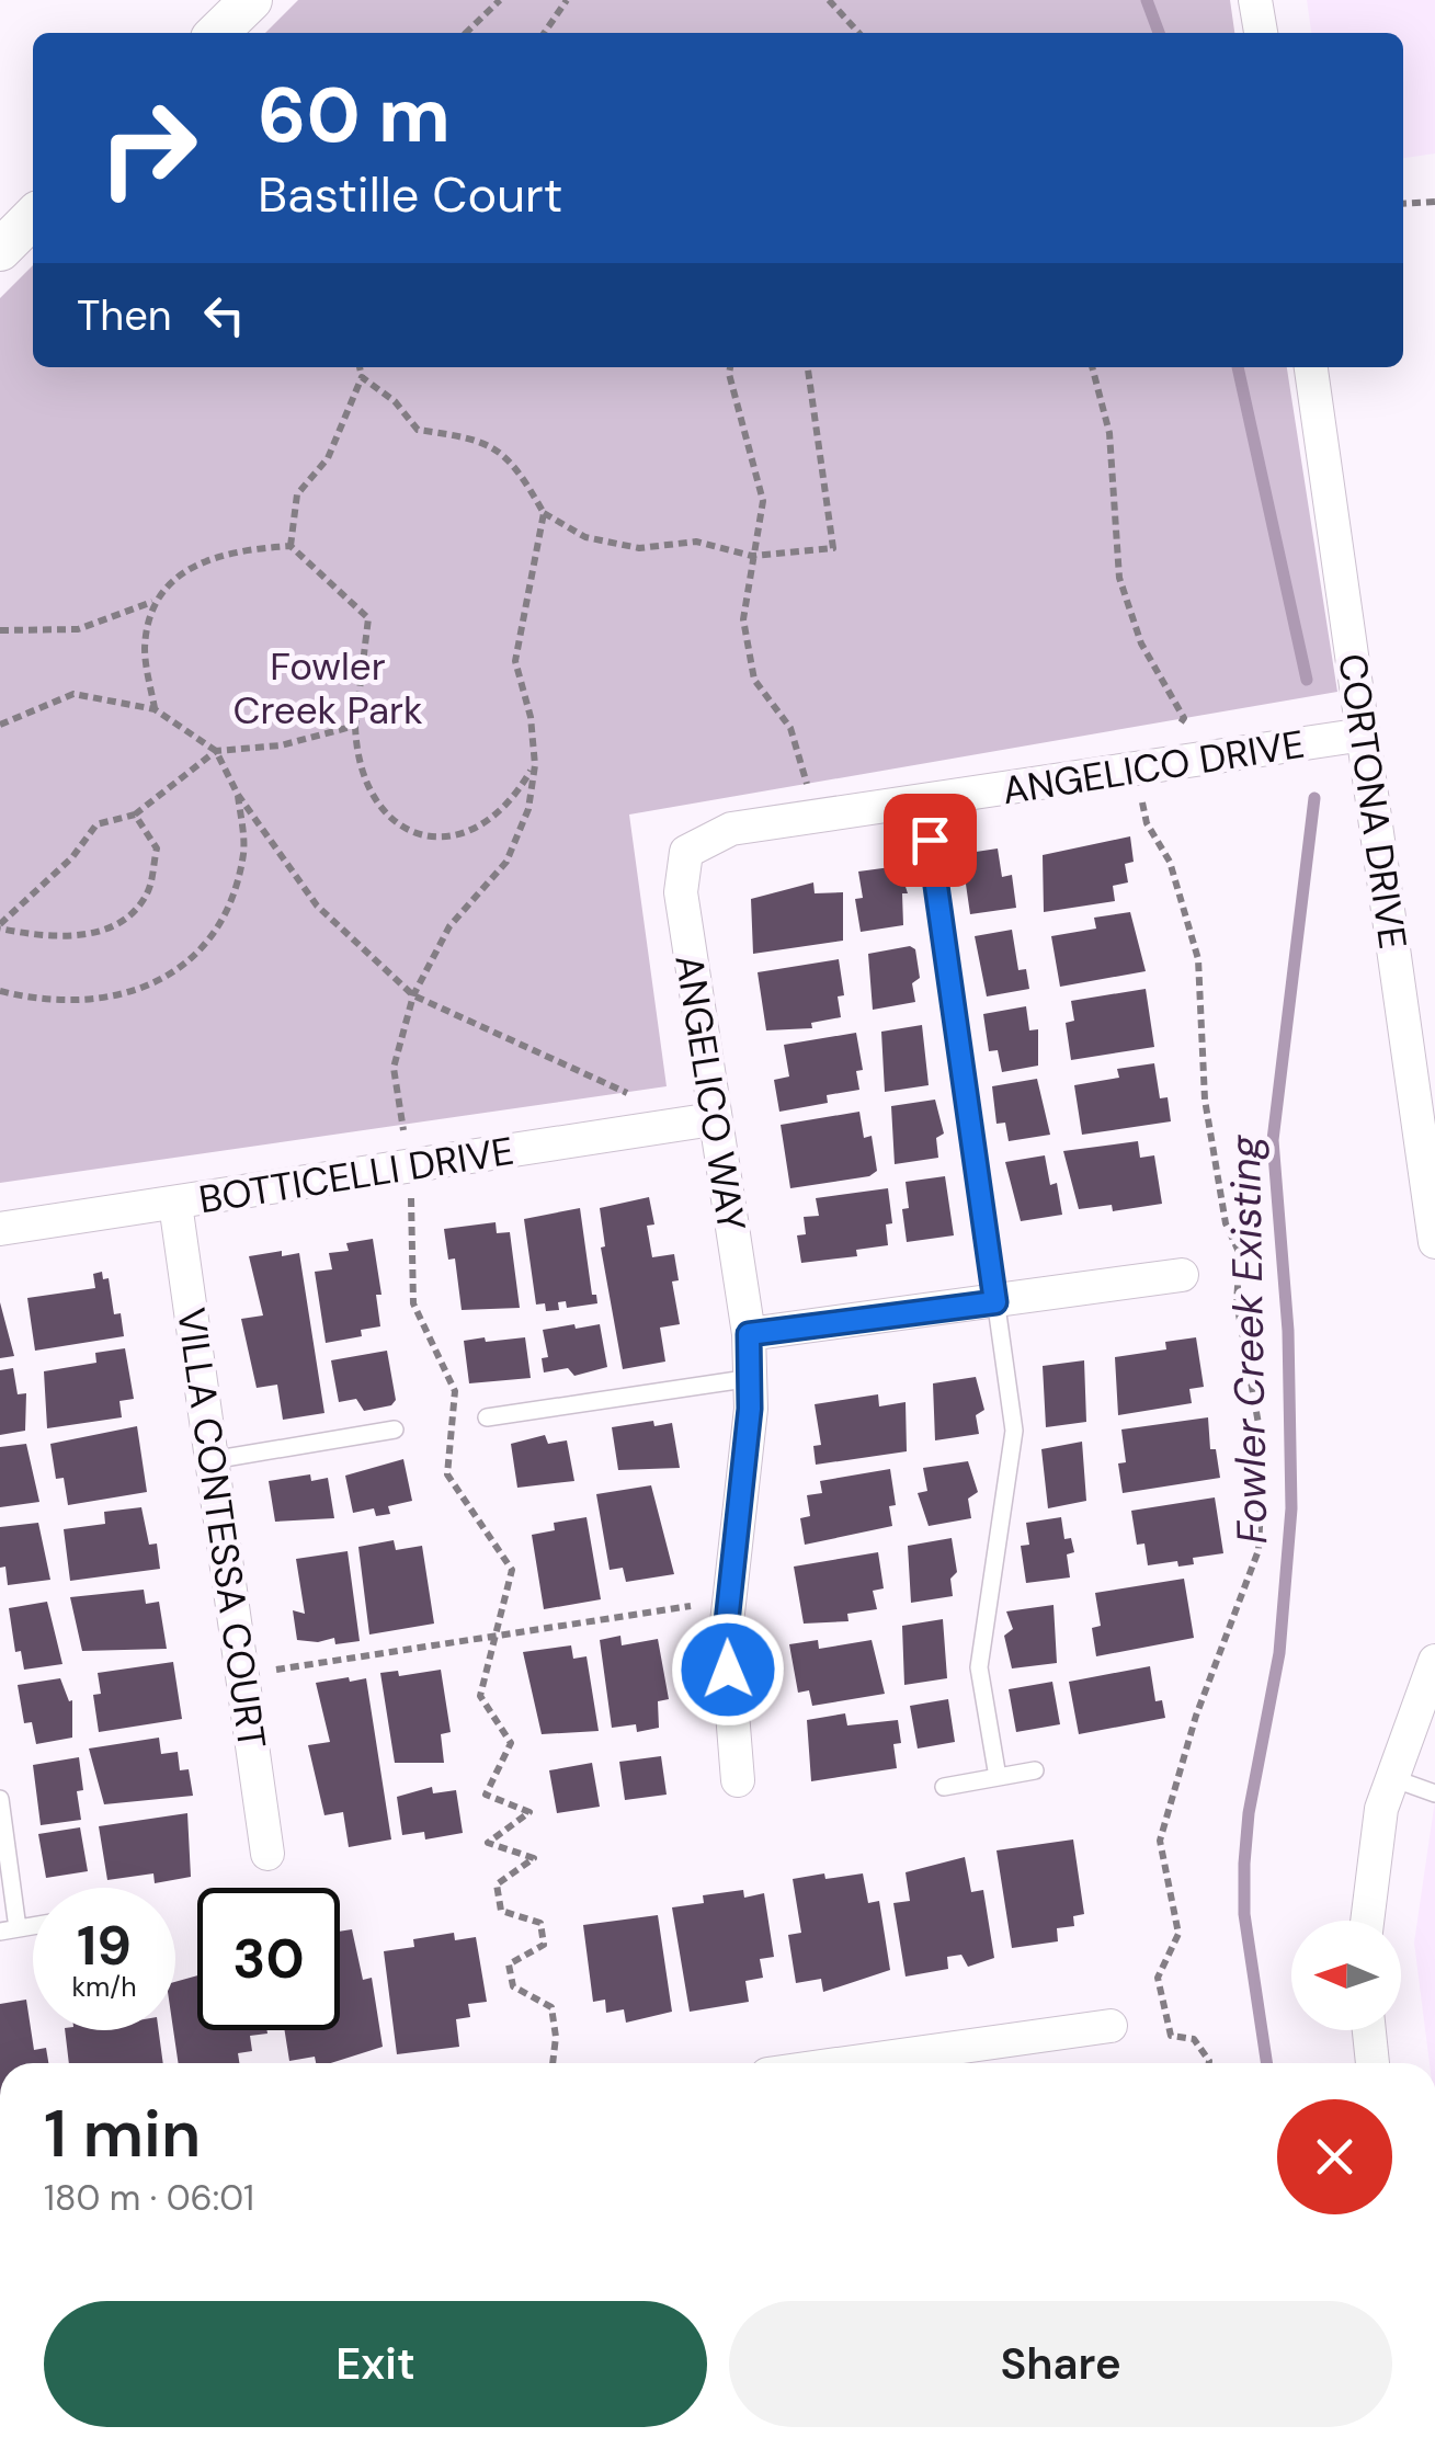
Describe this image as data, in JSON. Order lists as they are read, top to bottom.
{
  "streets": {
    "street": [
      "ANGELICO DRIVE",
      "CORTONA DRIVE",
      "ANGELICO WAY",
      "BOTTICELLI DRIVE",
      "VILLA CONTESSA COURT"
    ]
  },
  "crossings": [
    ["ANGELICO DRIVE", "CORTONA DRIVE"],
    ["ANGELICO DRIVE", "ANGELICO WAY"],
    ["ANGELICO WAY", "BOTTICELLI DRIVE"],
    ["BOTTICELLI DRIVE", "VILLA CONTESSA COURT"]
  ],
  "water": ["Fowler Creek Existing"],
  "parks": ["Fowler Creek Park"],
  "north": "left",
  "page": {
    "turn": ["60 m", "Bastille Court"],
    "then": "Then",
    "speed": "19 km/h",
    "limit": "30",
    "heading": ["1 min", "180 m · 06:01"],
    "buttons": ["Exit", "Share"]
  }
}
